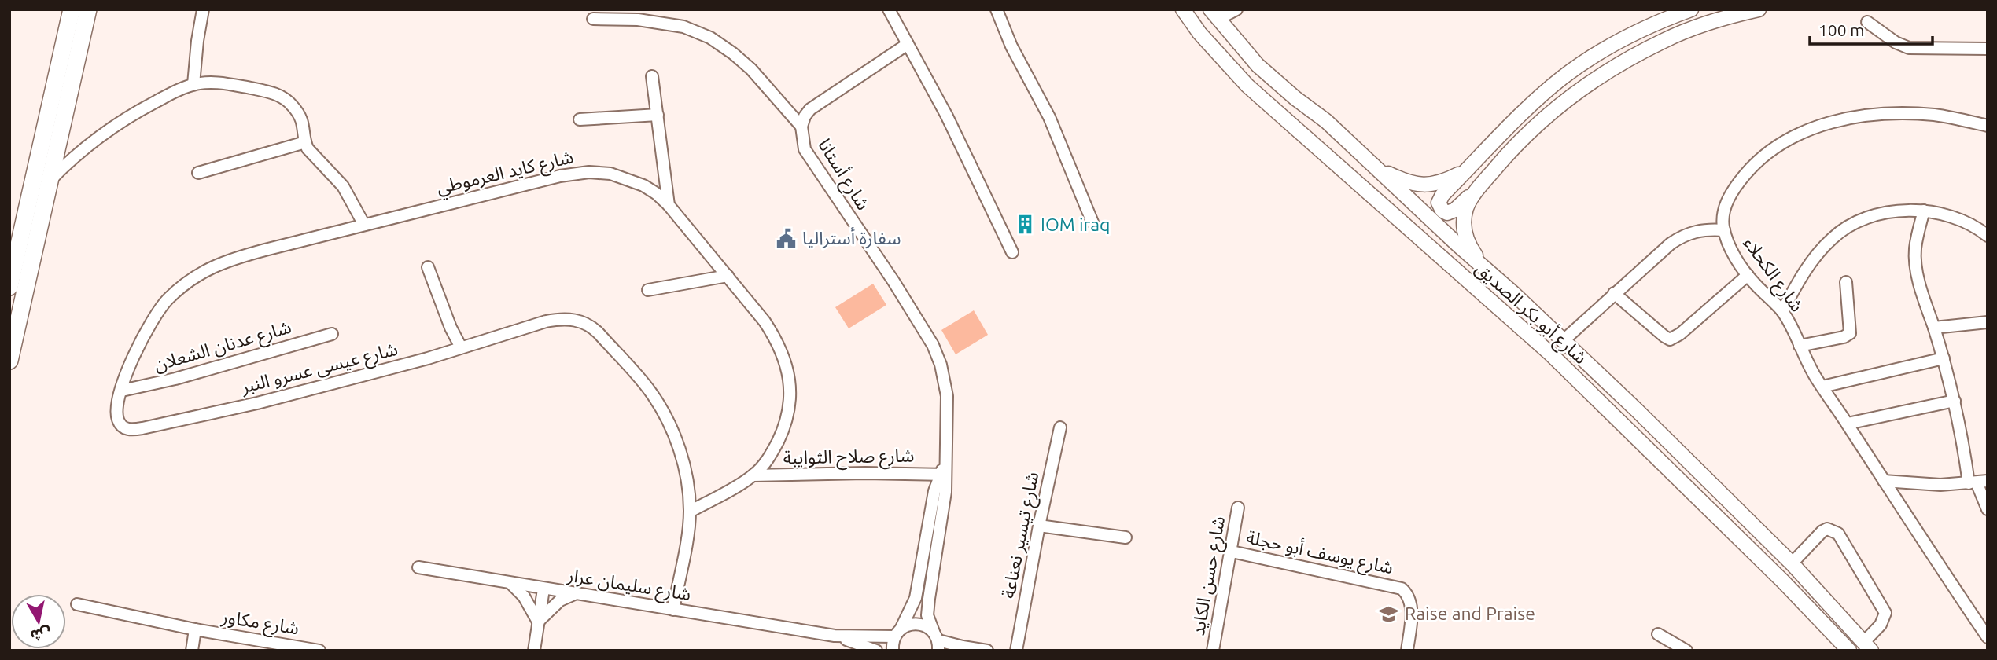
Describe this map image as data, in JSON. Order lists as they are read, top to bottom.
{
  "streets": {
    "main road": ["شارع أبو بكر الصديق"],
    "street": [
      "شارع كايد العرموطي",
      "شارع أستانا",
      "شارع الكحلاء",
      "شارع عدنان الشعلان",
      "شارع عيسى عسرو النبر",
      "شارع صلاح الثوايبة",
      "شارع تيسير نعناعة",
      "شارع يوسف أبو حجلة",
      "شارع حسن الكايد",
      "شارع سليمان عرار",
      "شارع مكاور"
    ]
  },
  "crossings": [
    ["شارع كايد العرموطي", "شارع عدنان الشعلان"],
    ["شارع كايد العرموطي", "شارع عيسى عسرو النبر"],
    ["شارع كايد العرموطي", "شارع صلاح الثوايبة"],
    ["شارع أستانا", "شارع صلاح الثوايبة"],
    ["شارع أستانا", "شارع سليمان عرار"],
    ["شارع عدنان الشعلان", "شارع عيسى عسرو النبر"],
    ["شارع يوسف أبو حجلة", "شارع حسن الكايد"]
  ],
  "places": {
    "building": ["IOM iraq"],
    "public building": ["سفارة أستراليا"],
    "school or university": ["Raise and Praise"]
  },
  "scale_bar": "100 m",
  "north": "bottom"
}
